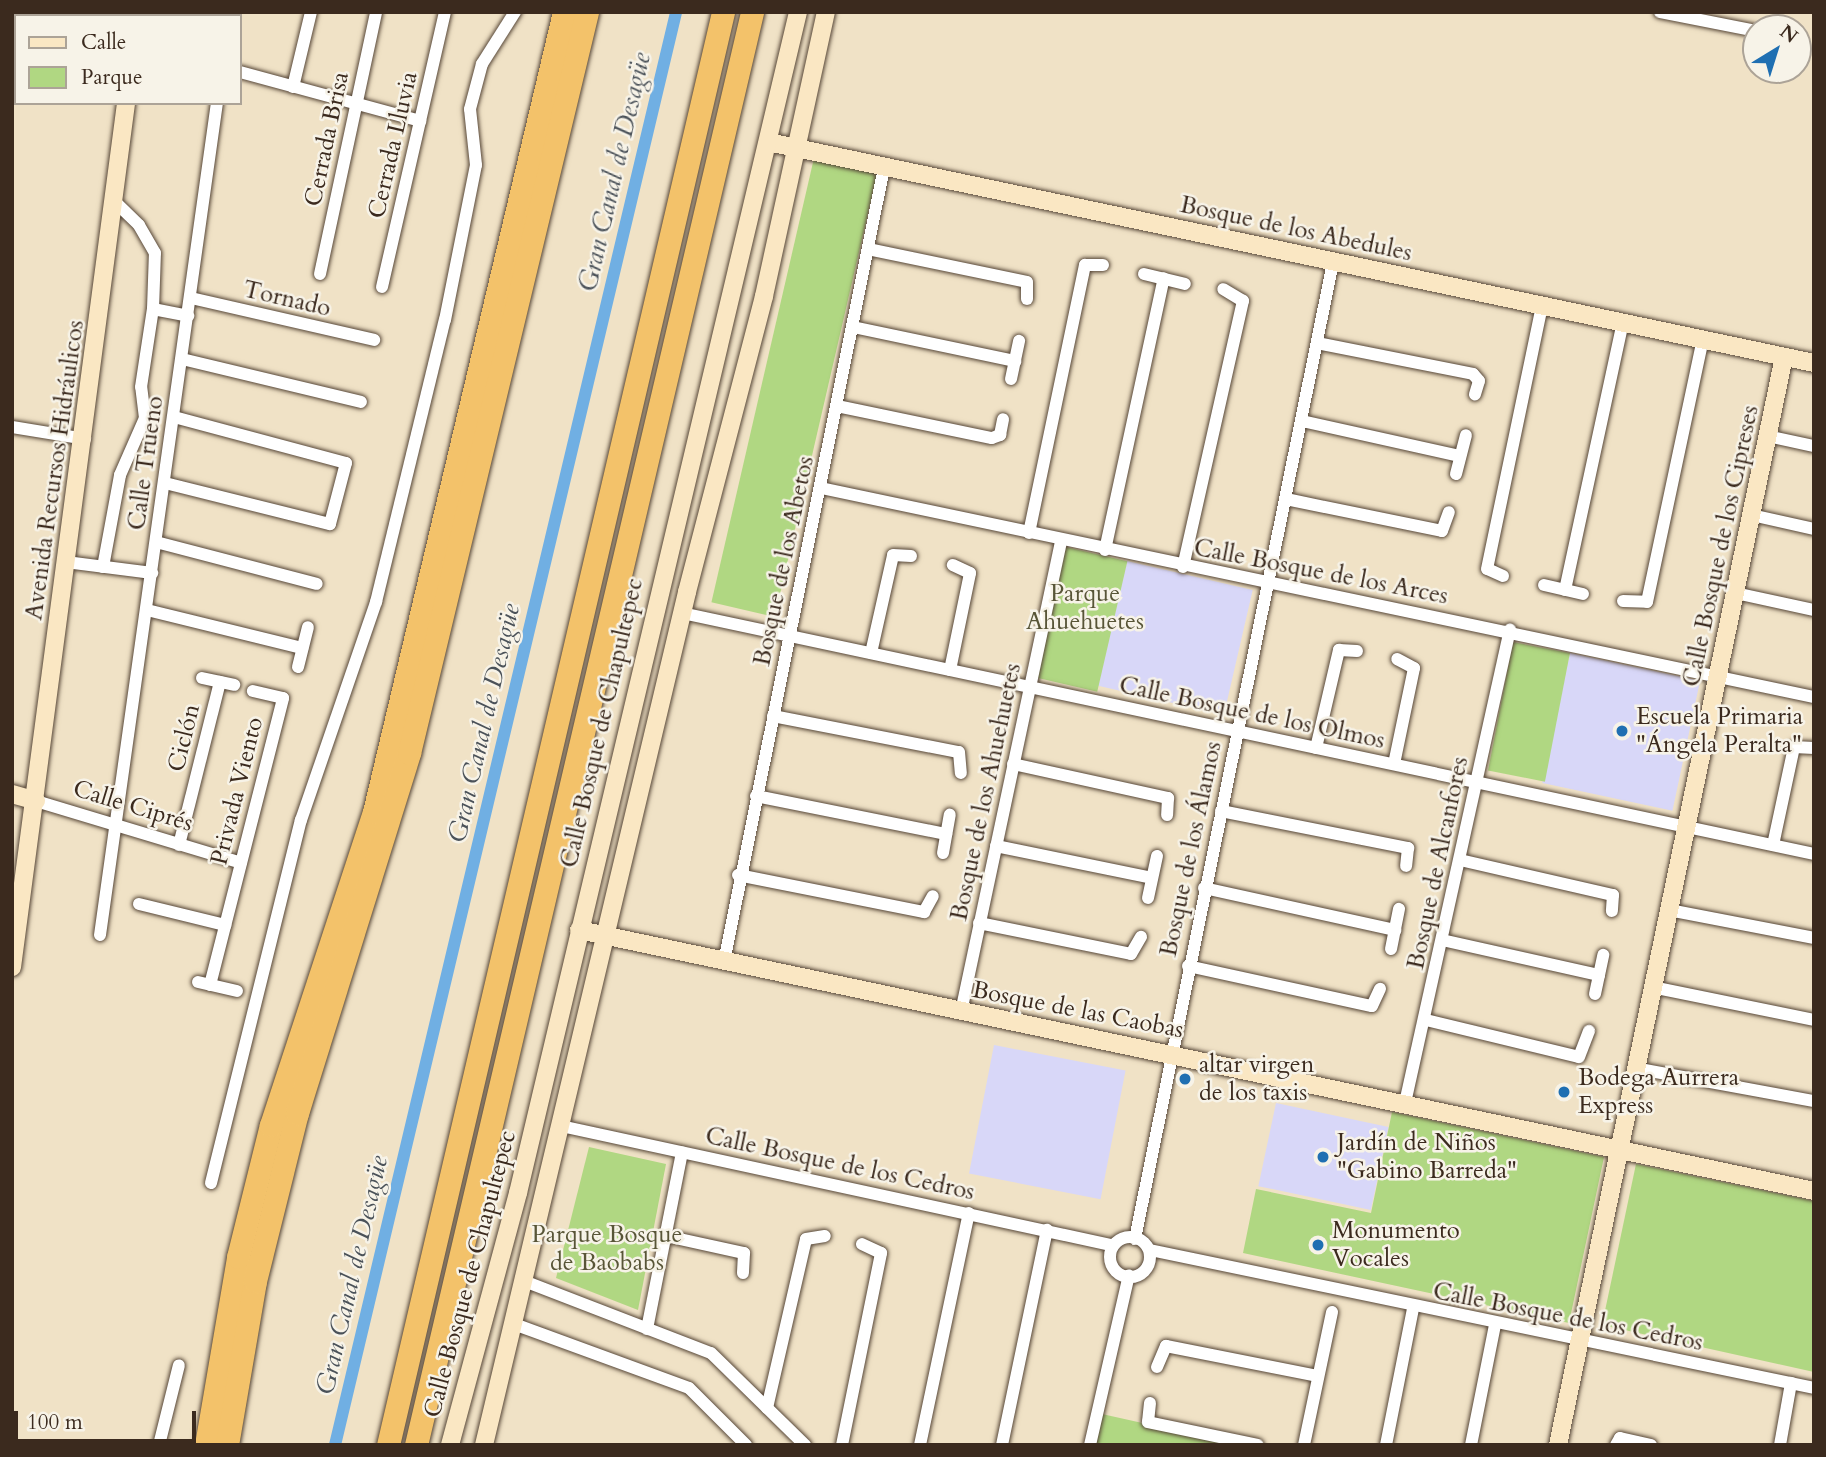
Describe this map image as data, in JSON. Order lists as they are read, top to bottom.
{
  "streets": {
    "street": [
      "Cerrada Brisa",
      "Cerrada Lluvia",
      "Bosque de los Abedules",
      "Tornado",
      "Calle Trueno",
      "Avenida Recursos Hidráulicos",
      "Calle Bosque de los Cipreses",
      "Bosque de los Abetos",
      "Calle Bosque de los Arces",
      "Calle Bosque de los Olmos",
      "Calle Bosque de Chapultepec",
      "Ciclón",
      "Privada Viento",
      "Bosque de los Ahuehuetes",
      "Calle Ciprés",
      "Bosque de los Álamos",
      "Bosque de Alcanfores",
      "Bosque de las Caobas",
      "Calle Bosque de los Cedros"
    ]
  },
  "crossings": [
    ["Bosque de los Abedules", "Calle Bosque de los Cipreses"],
    ["Bosque de los Abedules", "Bosque de los Abetos"],
    ["Bosque de los Abedules", "Calle Bosque de Chapultepec"],
    ["Bosque de los Abedules", "Bosque de los Álamos"],
    ["Tornado", "Calle Trueno"],
    ["Calle Trueno", "Calle Ciprés"],
    ["Avenida Recursos Hidráulicos", "Calle Ciprés"],
    ["Calle Bosque de los Cipreses", "Calle Bosque de los Arces"],
    ["Calle Bosque de los Cipreses", "Calle Bosque de los Olmos"],
    ["Calle Bosque de los Cipreses", "Bosque de las Caobas"],
    ["Calle Bosque de los Cipreses", "Calle Bosque de los Cedros"],
    ["Bosque de los Abetos", "Calle Bosque de los Arces"],
    ["Bosque de los Abetos", "Calle Bosque de los Olmos"],
    ["Bosque de los Abetos", "Bosque de las Caobas"],
    ["Calle Bosque de los Arces", "Bosque de los Ahuehuetes"],
    ["Calle Bosque de los Arces", "Bosque de los Álamos"],
    ["Calle Bosque de los Arces", "Bosque de Alcanfores"],
    ["Calle Bosque de los Olmos", "Calle Bosque de Chapultepec"],
    ["Calle Bosque de los Olmos", "Bosque de los Ahuehuetes"],
    ["Calle Bosque de los Olmos", "Bosque de los Álamos"],
    ["Calle Bosque de los Olmos", "Bosque de Alcanfores"],
    ["Calle Bosque de Chapultepec", "Bosque de las Caobas"],
    ["Calle Bosque de Chapultepec", "Calle Bosque de los Cedros"],
    ["Ciclón", "Calle Ciprés"],
    ["Privada Viento", "Calle Ciprés"],
    ["Bosque de los Ahuehuetes", "Bosque de las Caobas"],
    ["Bosque de los Álamos", "Bosque de las Caobas"],
    ["Bosque de los Álamos", "Calle Bosque de los Cedros"],
    ["Bosque de Alcanfores", "Bosque de las Caobas"]
  ],
  "water": ["Gran Canal de Desagüe"],
  "parks": ["Parque Ahuehuetes", "Parque Bosque de Baobabs"],
  "places": [
    "Escuela Primaria \"Ángela Peralta\"",
    "altar virgen de los taxis",
    "Bodega Aurrera Express",
    "Jardín de Niños \"Gabino Barreda\"",
    "Monumento Vocales"
  ],
  "legend": ["Calle", "Parque"],
  "scale_bar": "100 m",
  "north": "top right"
}
